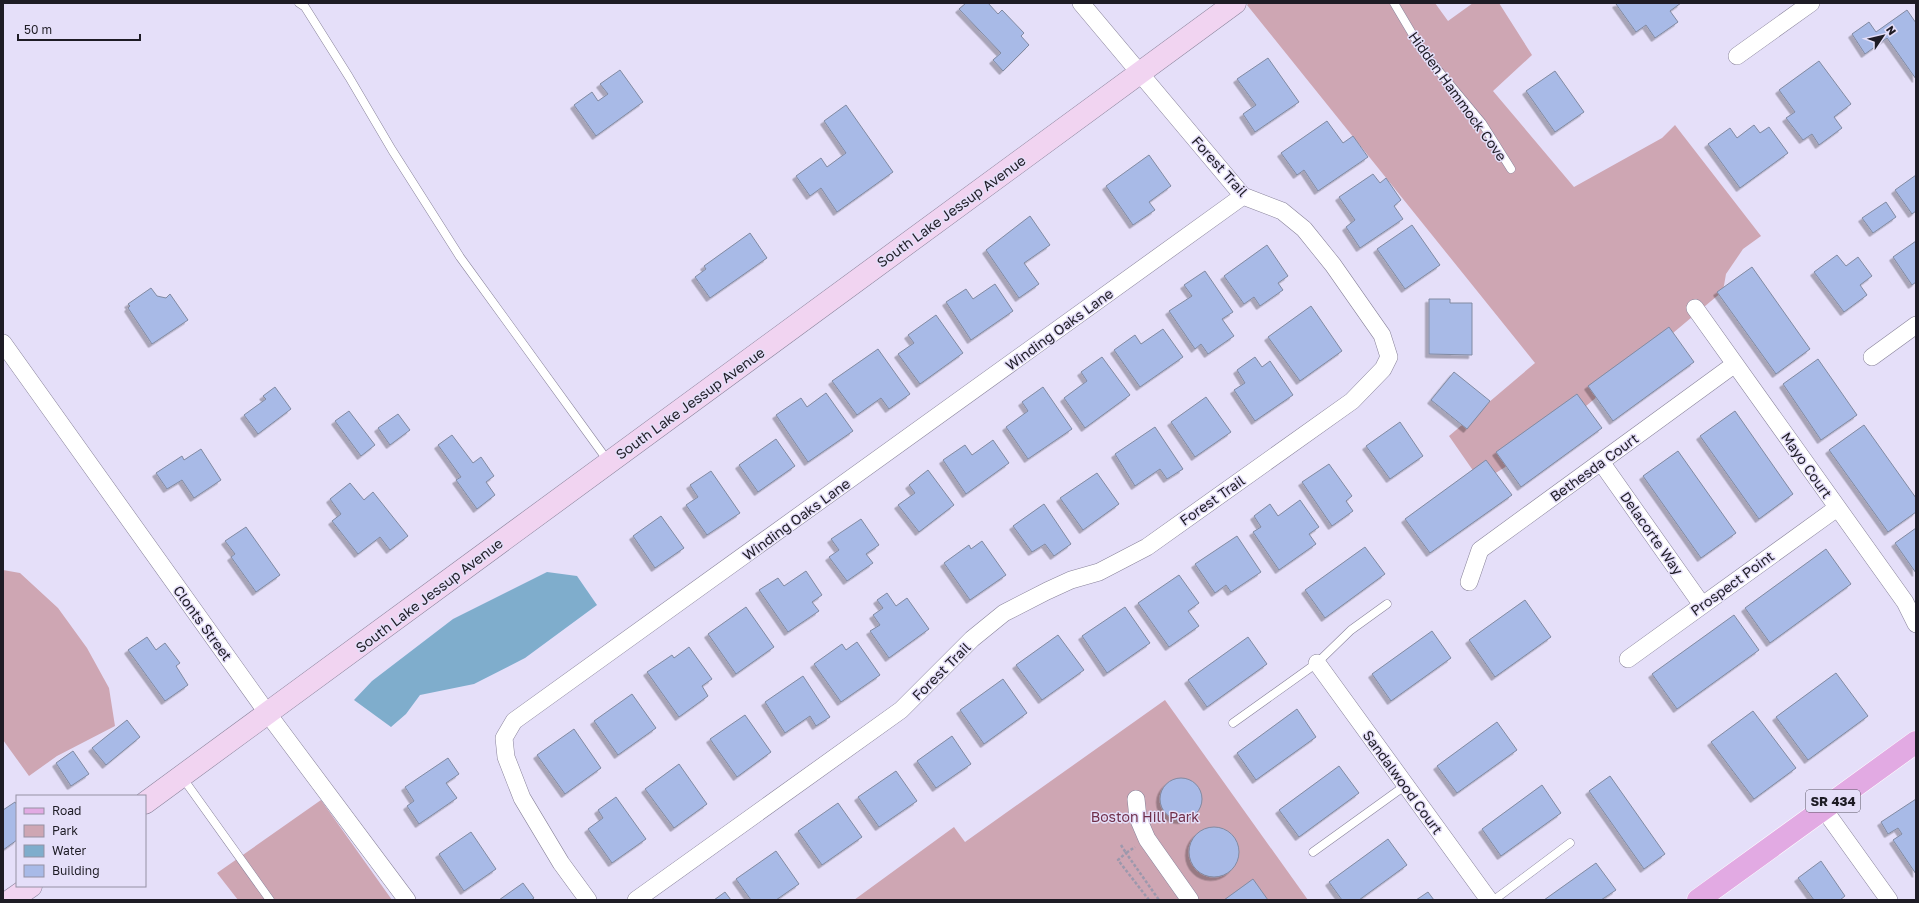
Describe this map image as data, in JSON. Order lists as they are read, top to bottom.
{
  "streets": {
    "main road": ["SR 434"],
    "street": [
      "Forest Trail",
      "South Lake Jessup Avenue",
      "Winding Oaks Lane",
      "Mayo Court",
      "Bethesda Court",
      "Delacorte Way",
      "Prospect Point",
      "Clonts Street",
      "Sandalwood Court"
    ],
    "lane": ["Hidden Hammock Cove"]
  },
  "crossings": [
    ["Forest Trail", "South Lake Jessup Avenue"],
    ["Forest Trail", "Winding Oaks Lane"],
    ["South Lake Jessup Avenue", "Clonts Street"],
    ["Mayo Court", "Bethesda Court"],
    ["Mayo Court", "Prospect Point"],
    ["Bethesda Court", "Delacorte Way"],
    ["Delacorte Way", "Prospect Point"]
  ],
  "parks": ["Boston Hill Park"],
  "legend": [
    "Road",
    "Park",
    "Water",
    "Building"
  ],
  "scale_bar": "50 m",
  "north": "top right"
}
